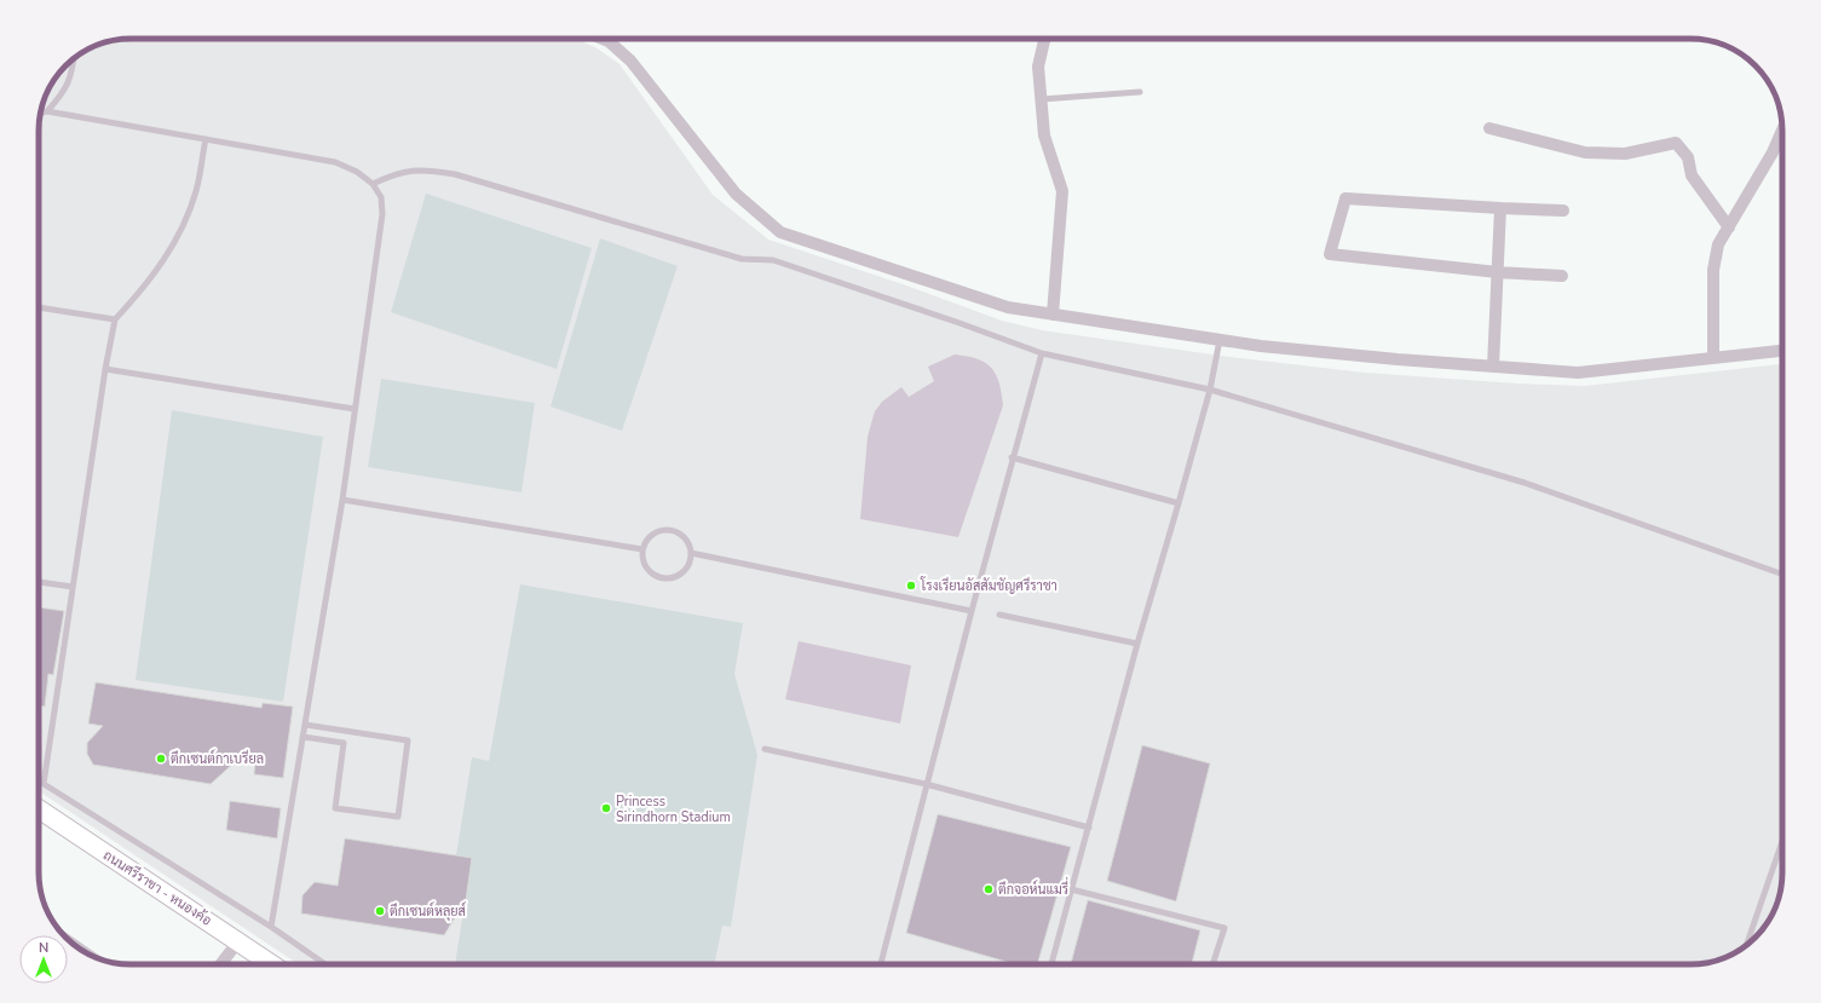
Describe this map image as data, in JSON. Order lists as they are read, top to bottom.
{
  "streets": {
    "main road": ["ถนนศรีราชา - หนองค้อ"]
  },
  "places": [
    "โรงเรียนอัสสัมชัญศรีราชา",
    "ตึกเซนต์กาเบรียล",
    "Princess Sirindhorn Stadium",
    "ตึกจอห์นแมรี่",
    "ตึกเซนต์หลุยส์"
  ],
  "north": "top"
}
